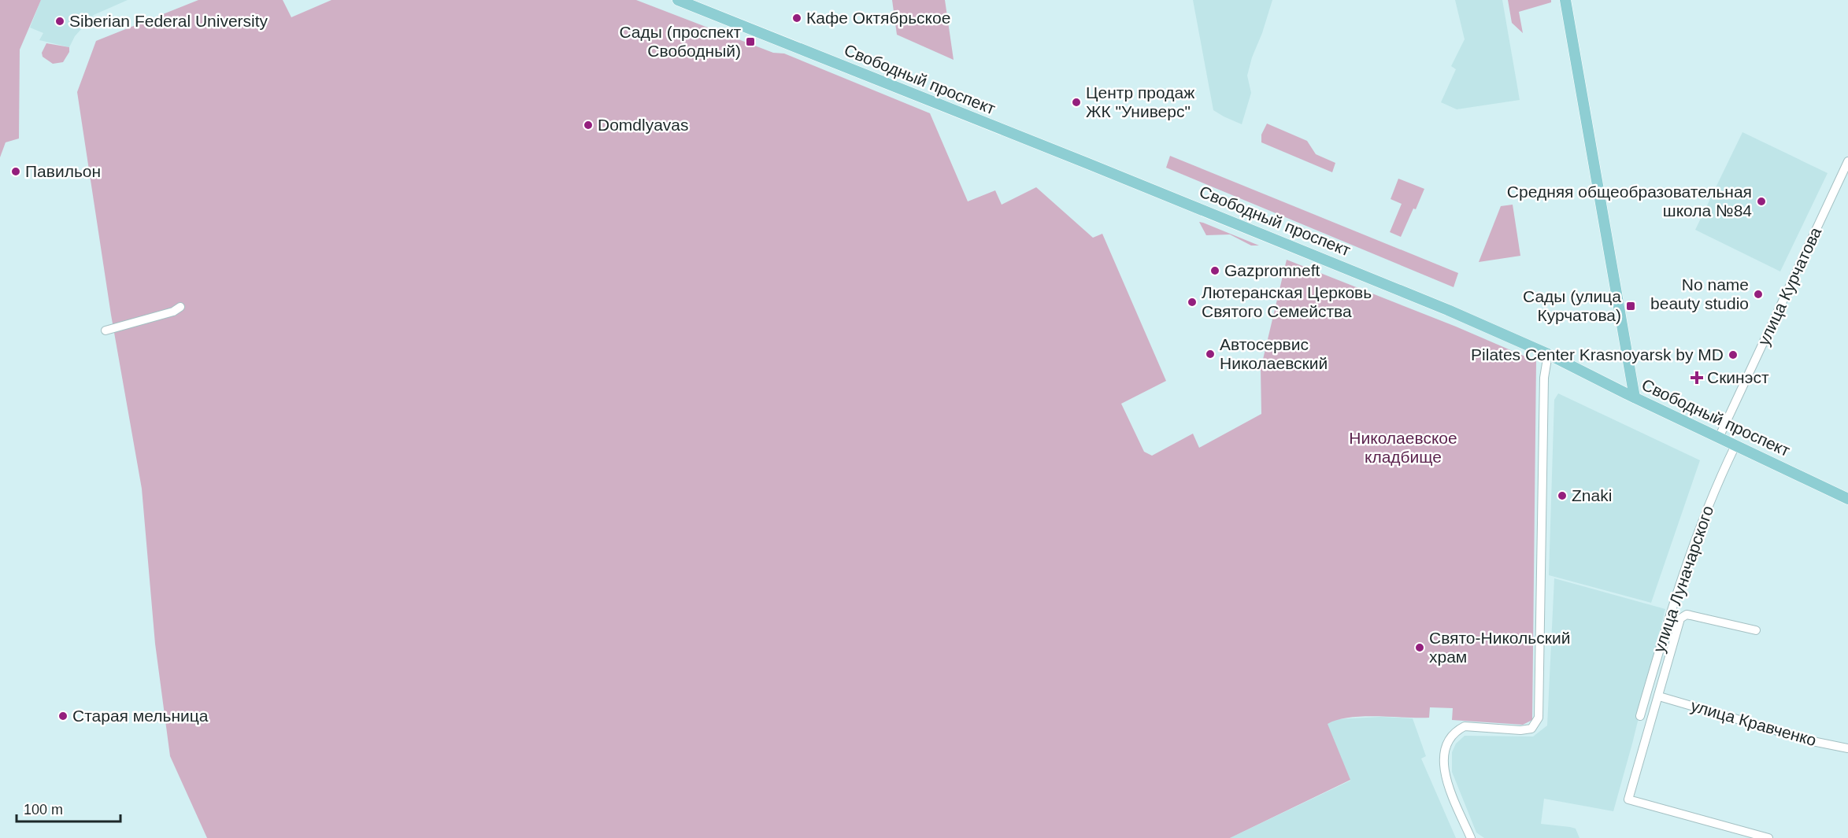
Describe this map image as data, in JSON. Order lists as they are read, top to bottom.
{
  "streets": {
    "main road": ["Свободный проспект"],
    "street": ["улица Курчатова", "улица Луначарского", "улица Кравченко"]
  },
  "crossings": [
    ["Свободный проспект", "улица Курчатова"],
    ["Свободный проспект", "улица Луначарского"],
    ["улица Луначарского", "улица Кравченко"]
  ],
  "parks": ["Николаевское кладбище"],
  "places": {
    "other": [
      "Кафе Октябрьское",
      "Siberian Federal University",
      "Центр продаж ЖК \"Универс\"",
      "Domdlyavas",
      "Павильон",
      "Средняя общеобразовательная школа №84",
      "Gazpromneft",
      "No name beauty studio",
      "Лютеранская Церковь Святого Семейства",
      "Автосервис Николаевский",
      "Pilates Center Krasnoyarsk by MD",
      "Znaki",
      "Свято-Никольский храм",
      "Старая мельница"
    ],
    "transit": ["Сады (проспект Свободный)", "Сады (улица Курчатова)"],
    "health": ["Скинэст"]
  },
  "scale_bar": "100 m"
}
